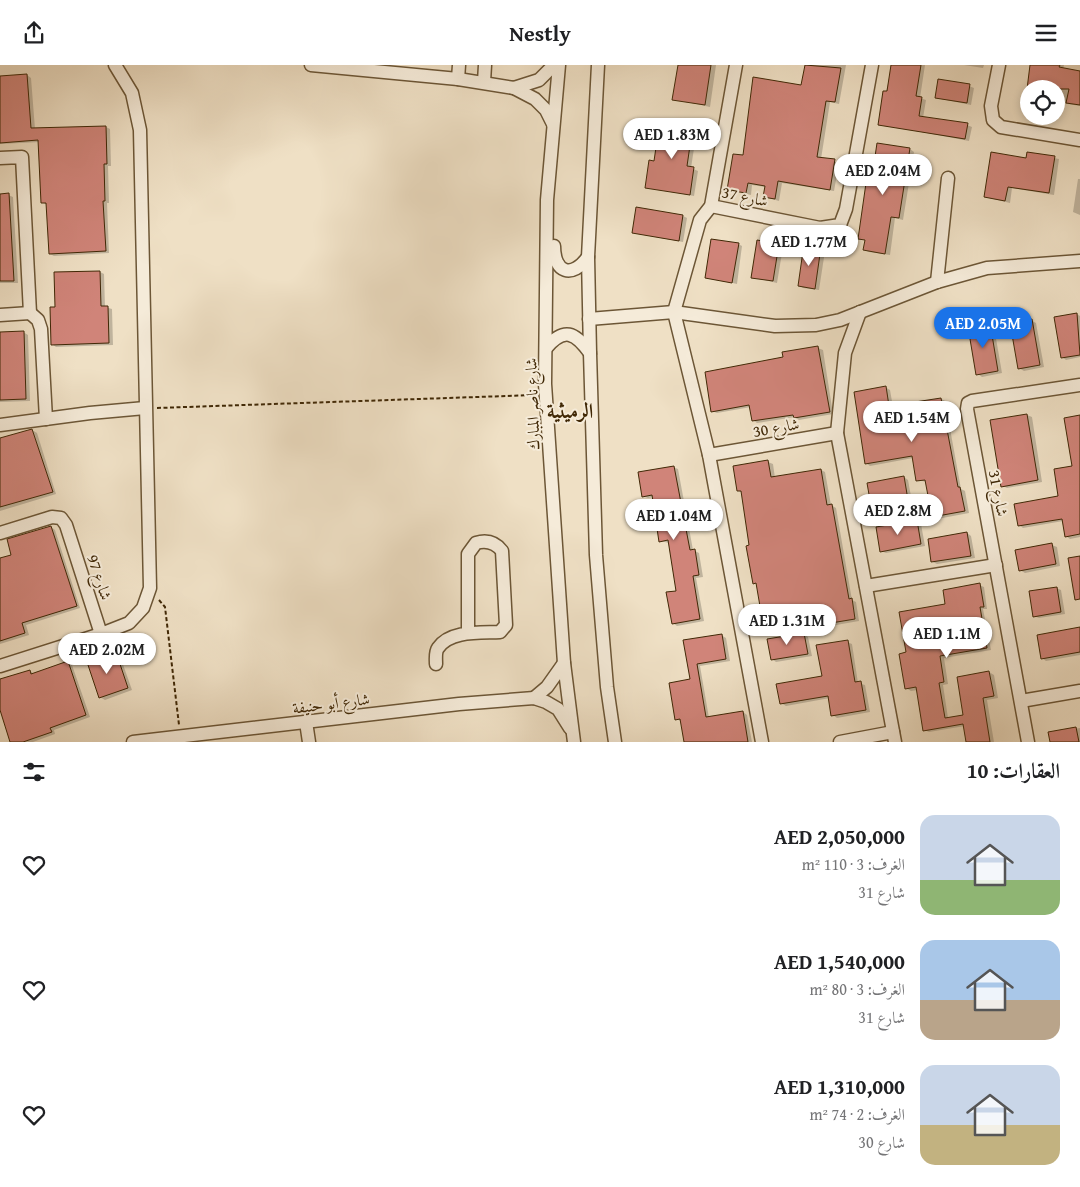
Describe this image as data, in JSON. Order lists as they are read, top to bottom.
{
  "streets": {
    "street": [
      "شارع 37",
      "شارع ناصر المبارك",
      "شارع 30",
      "شارع 31",
      "شارع 97",
      "شارع أبو حنيفة"
    ]
  },
  "crossings": [
    ["شارع ناصر المبارك", "شارع أبو حنيفة"]
  ],
  "districts": ["الرميثية"],
  "page": {
    "header": "Nestly",
    "price": [
      "AED 1.83M",
      "AED 2.04M",
      "AED 1.77M",
      "AED 2.05M",
      "AED 1.54M",
      "AED 2.8M",
      "AED 1.04M",
      "AED 1.31M",
      "AED 1.1M",
      "AED 2.02M"
    ],
    "heading": "العقارات: 10",
    "list": [
      {
        "name": "AED 2,050,000",
        "note": "الغرف: 3 · 110 m² · شارع 31"
      },
      {
        "name": "AED 1,540,000",
        "note": "الغرف: 3 · 80 m² · شارع 31"
      },
      {
        "name": "AED 1,310,000",
        "note": "الغرف: 2 · 74 m² · شارع 30"
      }
    ]
  }
}
